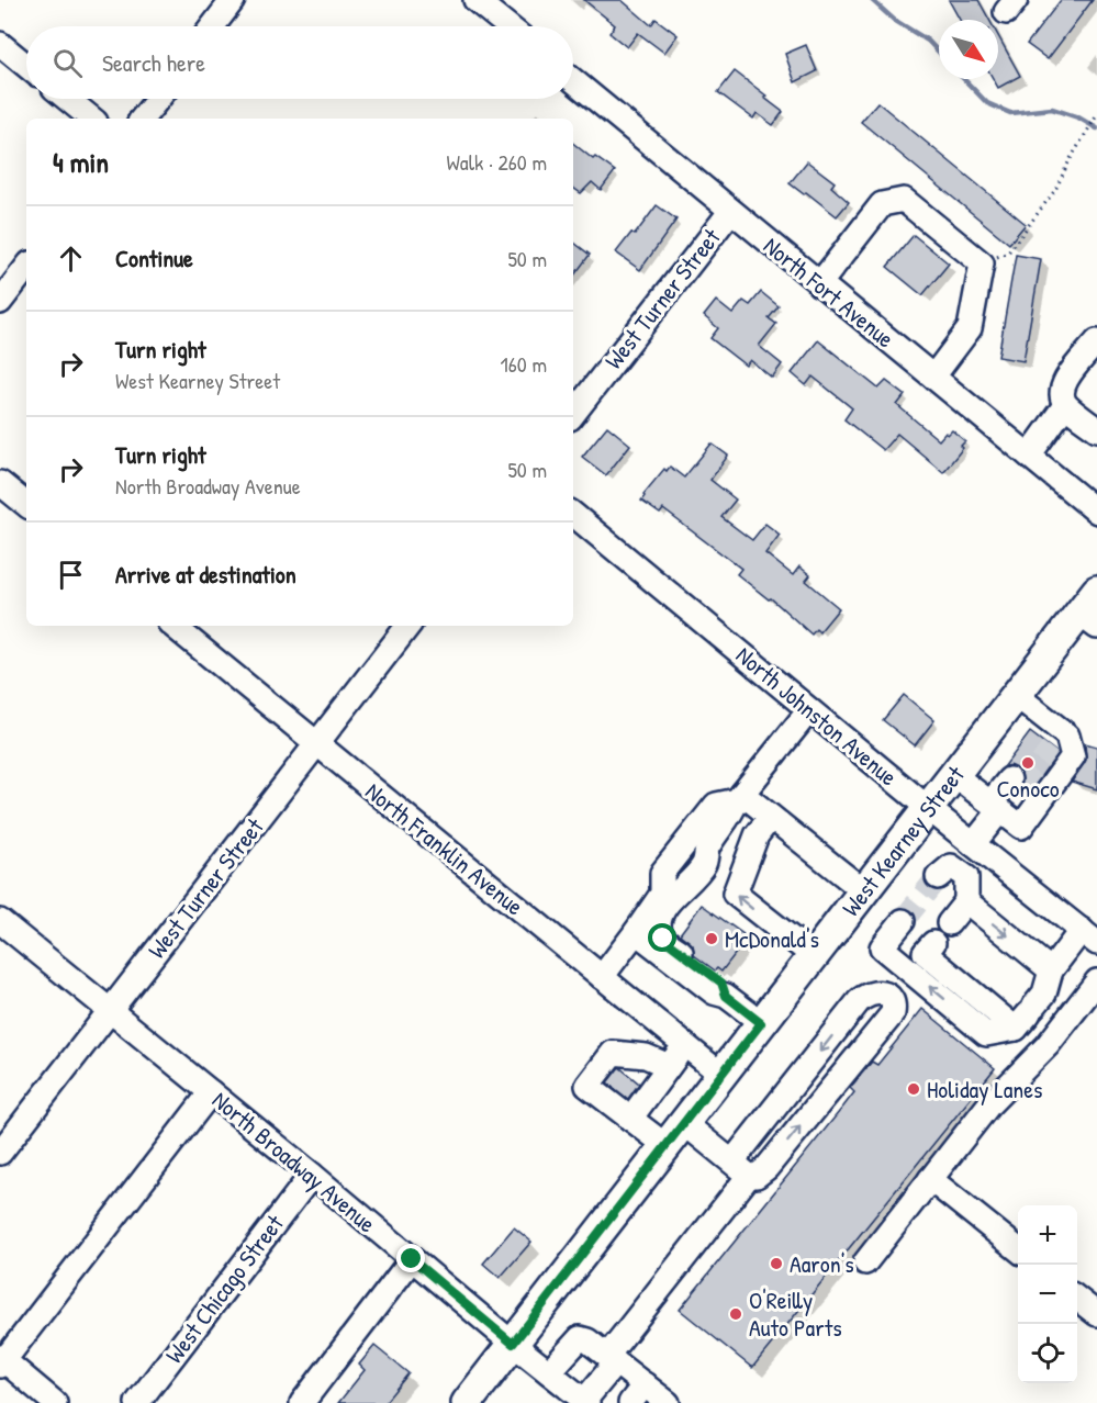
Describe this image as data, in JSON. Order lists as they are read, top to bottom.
{
  "streets": {
    "main road": ["West Kearney Street"],
    "street": [
      "North Fort Avenue",
      "West Turner Street",
      "North Johnston Avenue",
      "North Franklin Avenue",
      "North Broadway Avenue",
      "West Chicago Street"
    ]
  },
  "crossings": [
    ["North Fort Avenue", "West Turner Street"],
    ["West Turner Street", "North Franklin Avenue"],
    ["West Turner Street", "North Broadway Avenue"],
    ["North Johnston Avenue", "West Kearney Street"],
    ["West Kearney Street", "North Franklin Avenue"],
    ["West Kearney Street", "North Broadway Avenue"],
    ["North Broadway Avenue", "West Chicago Street"]
  ],
  "places": [
    "Conoco",
    "McDonald's",
    "Holiday Lanes",
    "Aaron's",
    "O'Reilly Auto Parts"
  ],
  "north": "bottom right",
  "page": {
    "search": "Search here",
    "heading": ["4 min", "Walk · 260 m"],
    "list": [
      ["Continue", "50 m"],
      ["Turn right", "West Kearney Street", "160 m"],
      ["Turn right", "North Broadway Avenue", "50 m"],
      "Arrive at destination"
    ],
    "map_buttons": ["+", "−"]
  }
}
